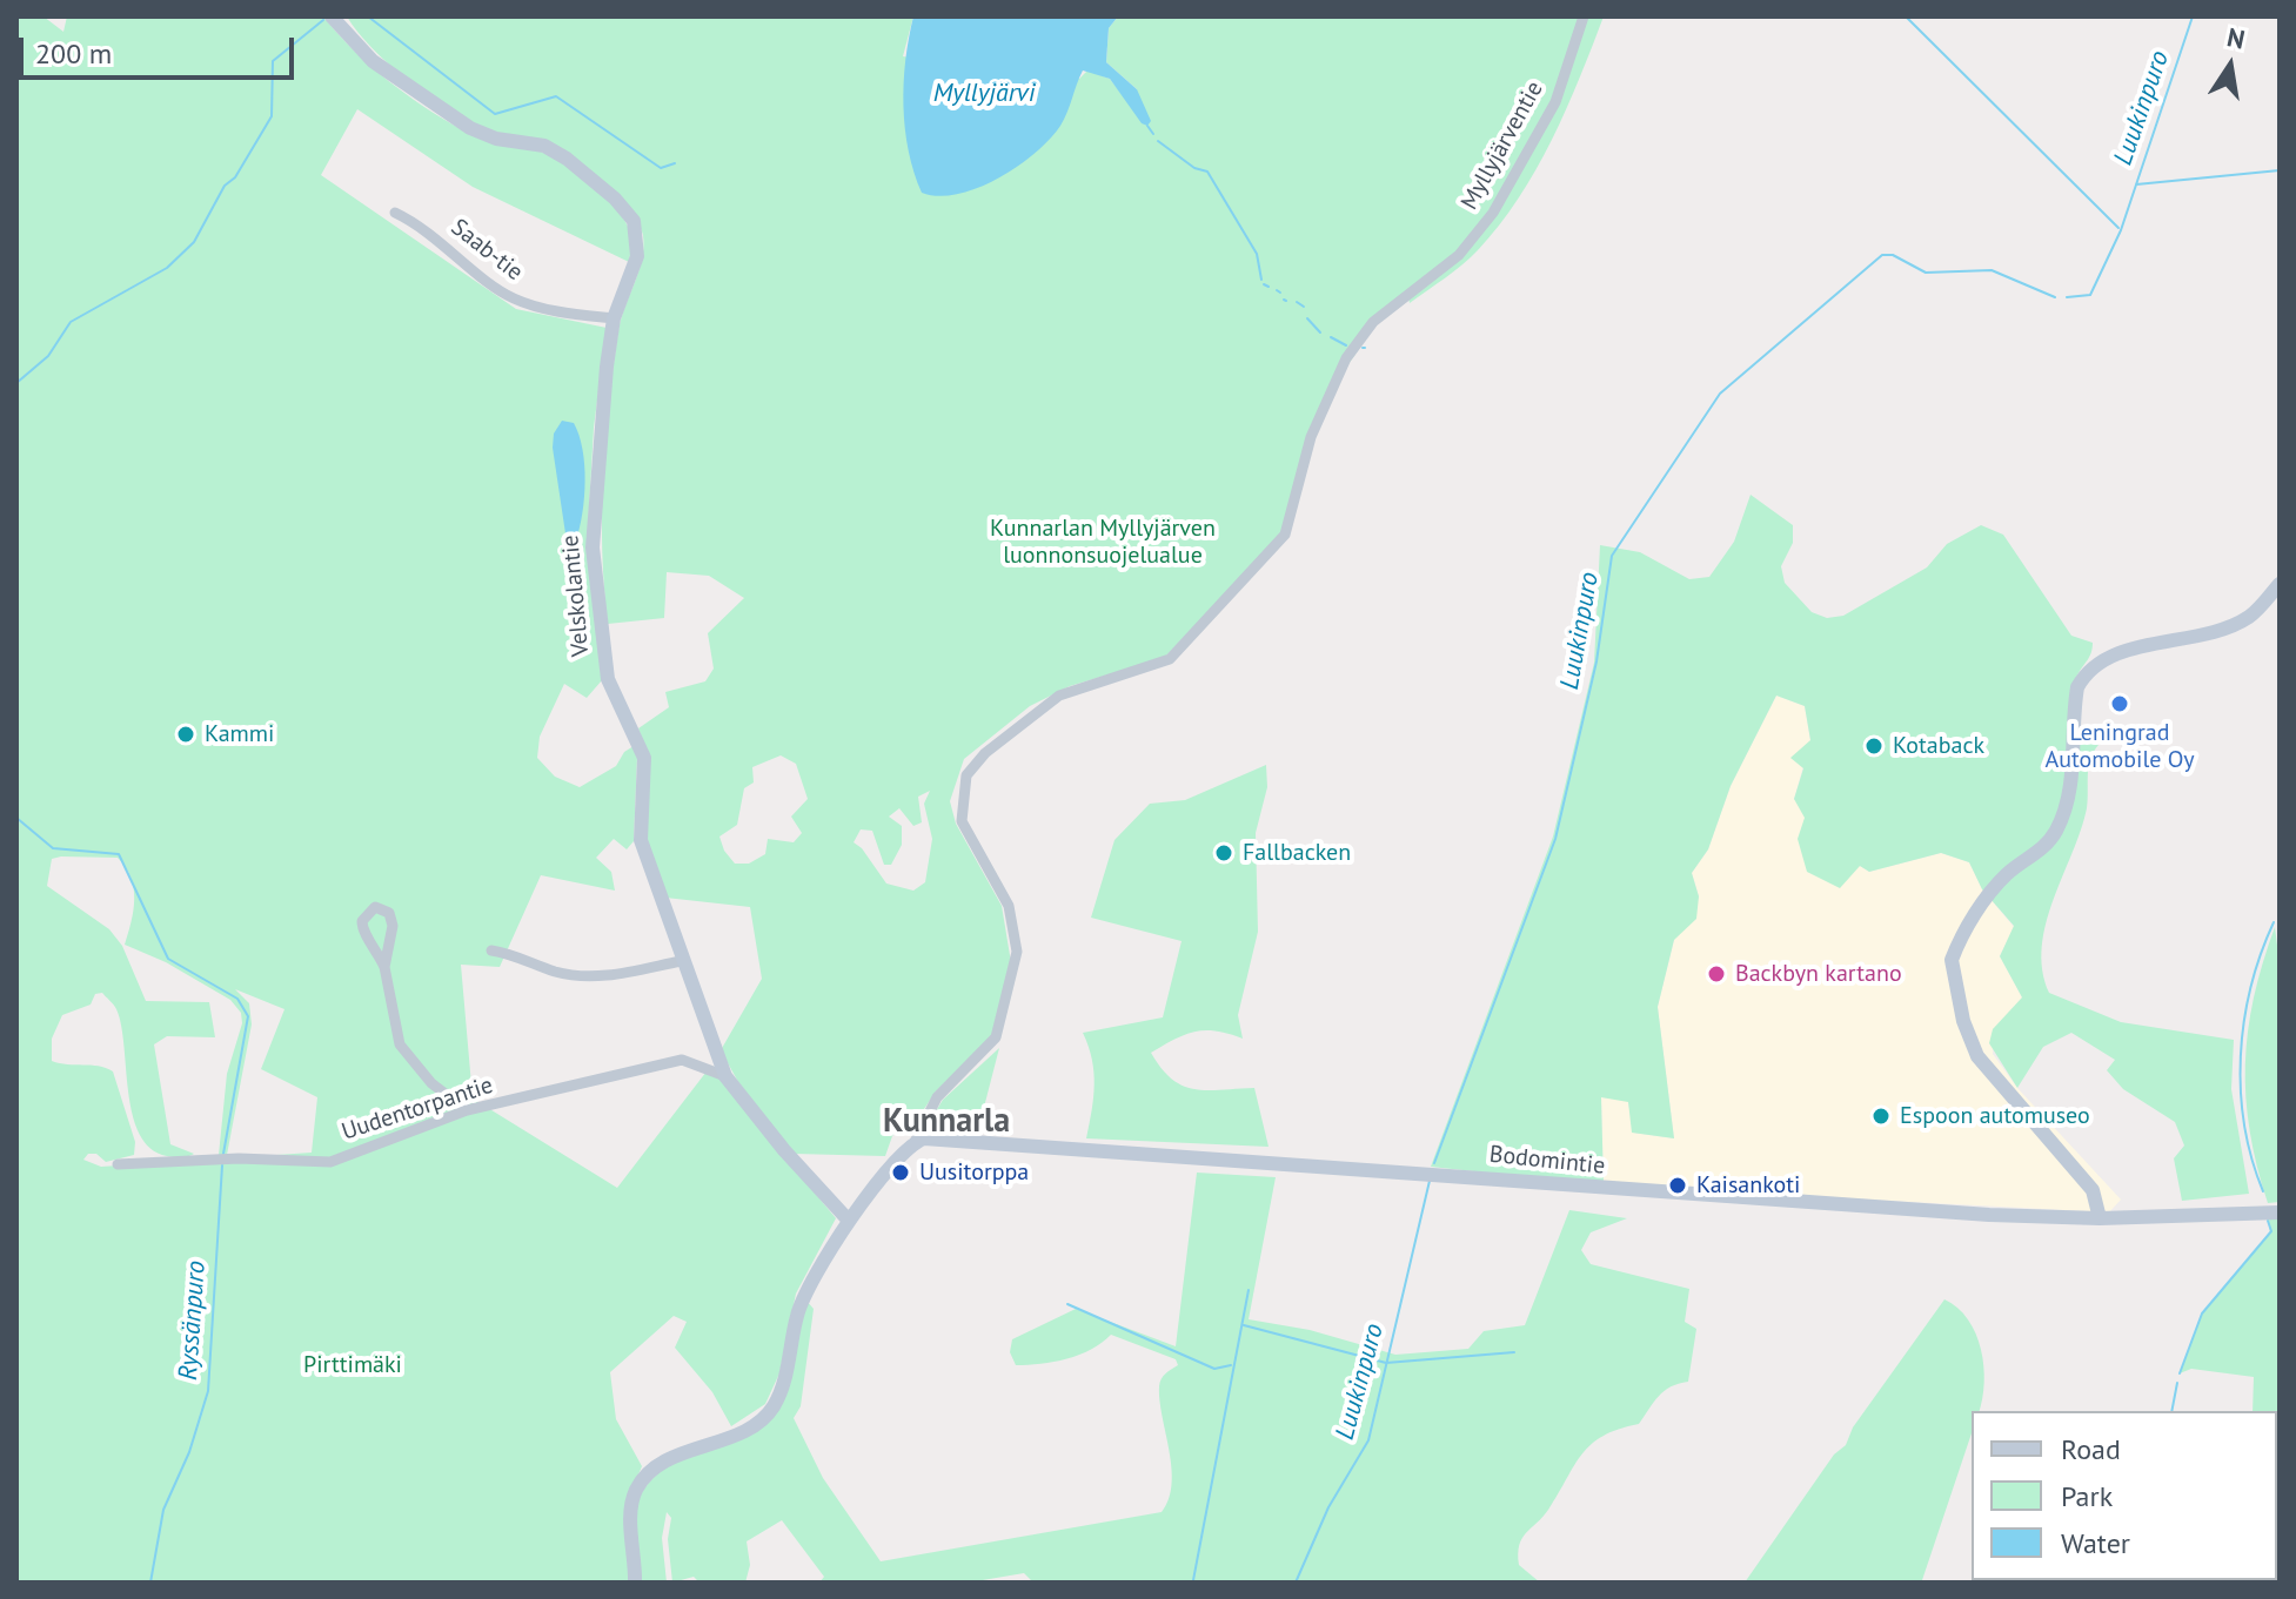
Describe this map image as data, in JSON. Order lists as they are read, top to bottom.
{
  "streets": {
    "street": [
      "Myllyjärventie",
      "Saab-tie",
      "Velskolantie",
      "Uudentorpantie",
      "Bodomintie"
    ]
  },
  "crossings": [
    ["Myllyjärventie", "Bodomintie"],
    ["Saab-tie", "Velskolantie"],
    ["Velskolantie", "Uudentorpantie"]
  ],
  "districts": ["Kunnarla"],
  "water": ["Myllyjärvi", "Luukinpuro", "Ryssänpuro"],
  "parks": ["Kunnarlan Myllyjärven luonnonsuojelualue", "Pirttimäki"],
  "places": [
    "Leningrad Automobile Oy",
    "Kammi",
    "Kotaback",
    "Fallbacken",
    "Backbyn kartano",
    "Espoon automuseo",
    "Uusitorppa",
    "Kaisankoti"
  ],
  "legend": ["Road", "Park", "Water"],
  "scale_bar": "200 m",
  "north": "top"
}
